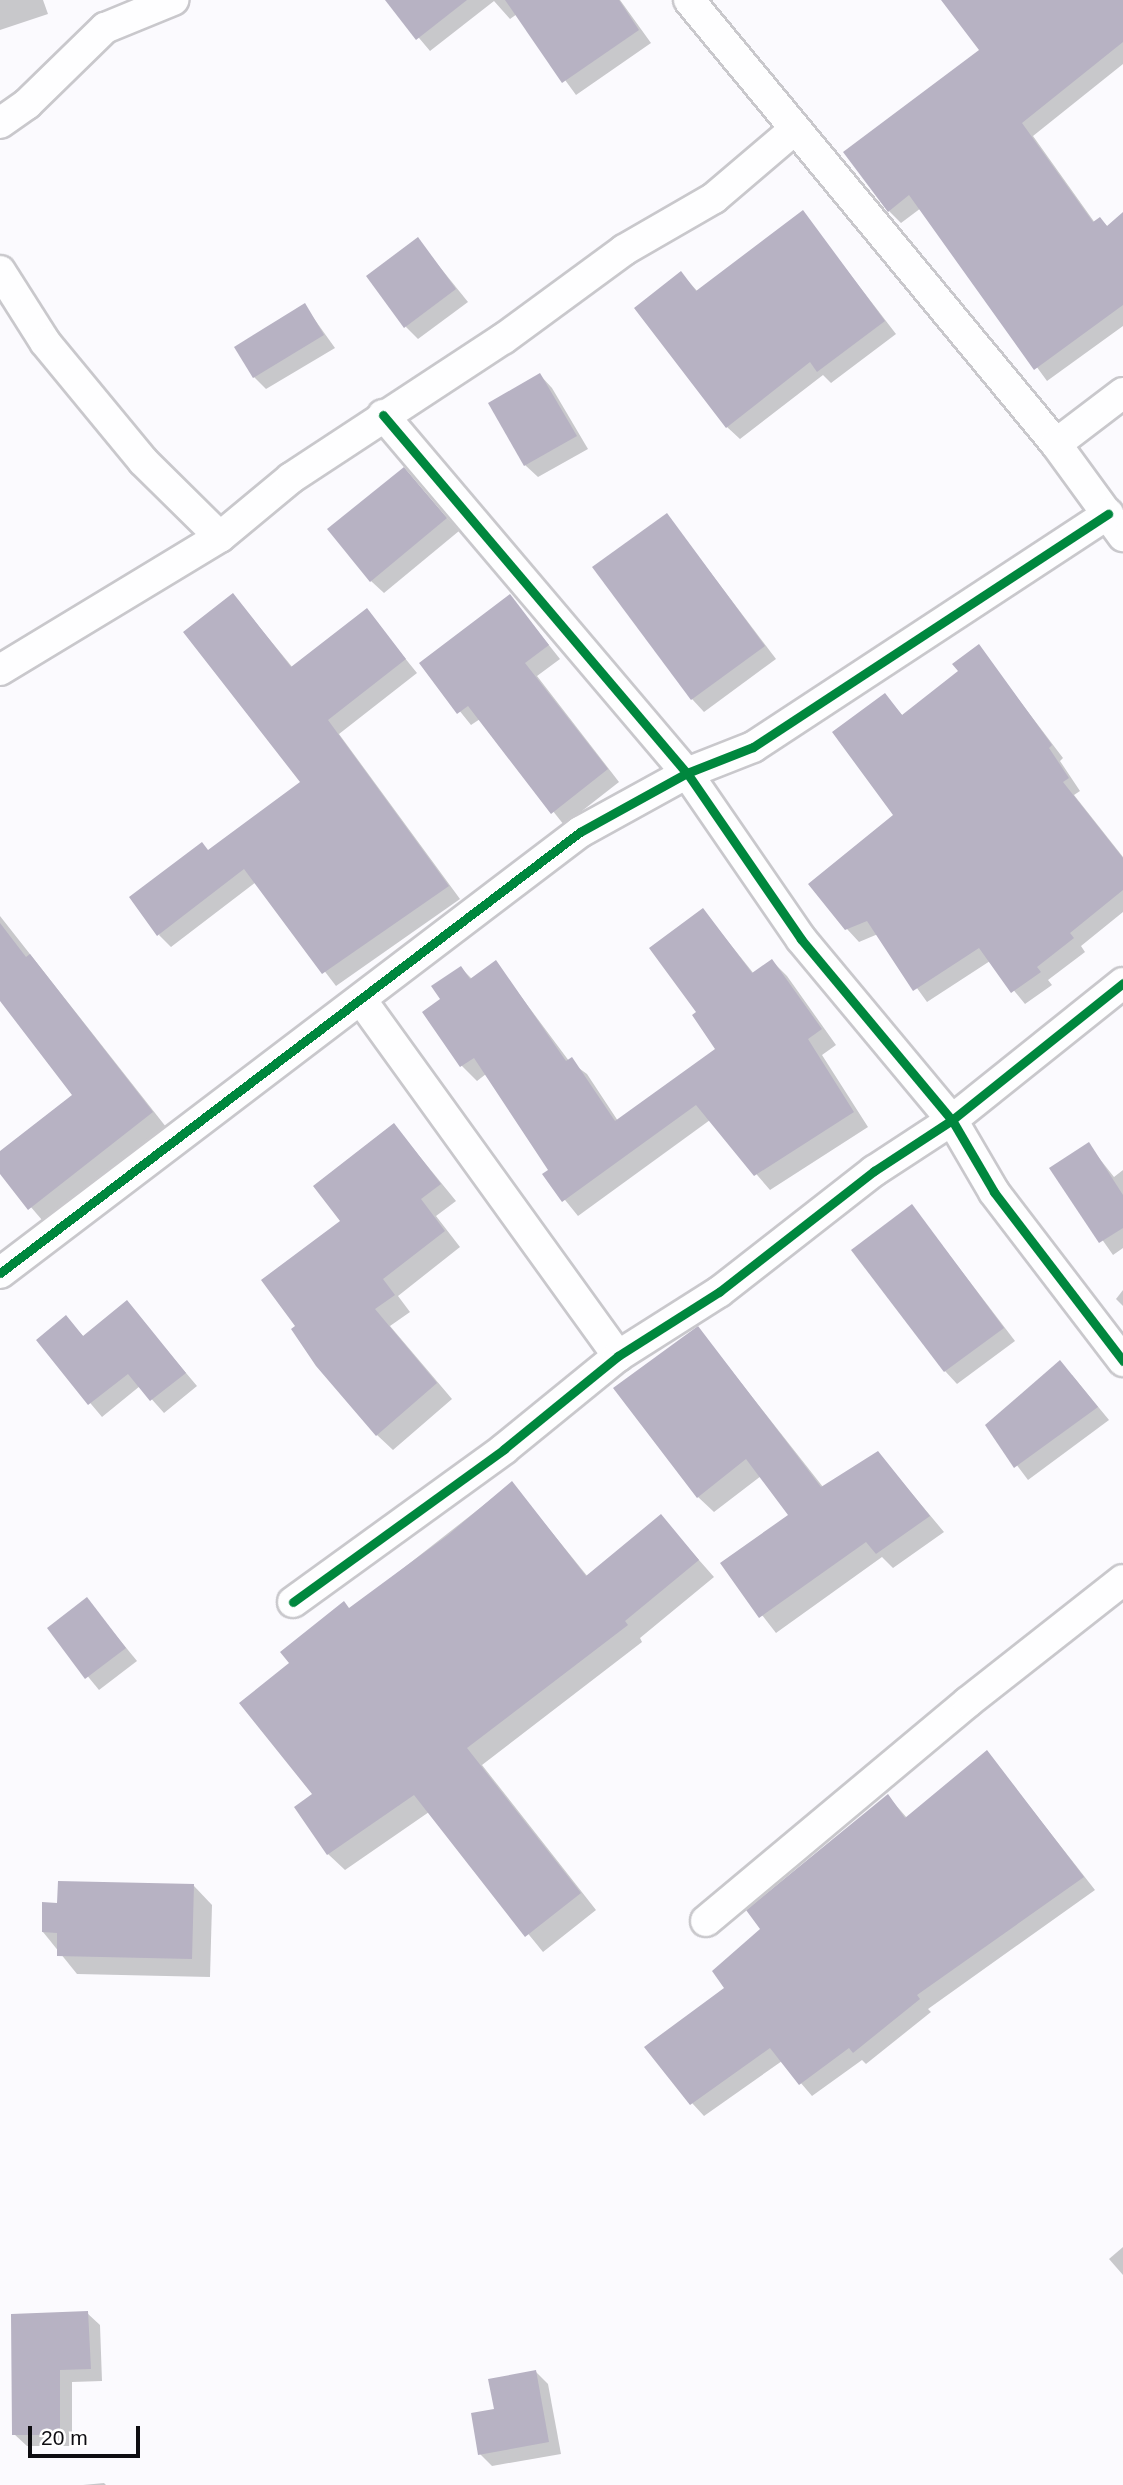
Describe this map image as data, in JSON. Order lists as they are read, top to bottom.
{
  "scale_bar": "20 m"
}
